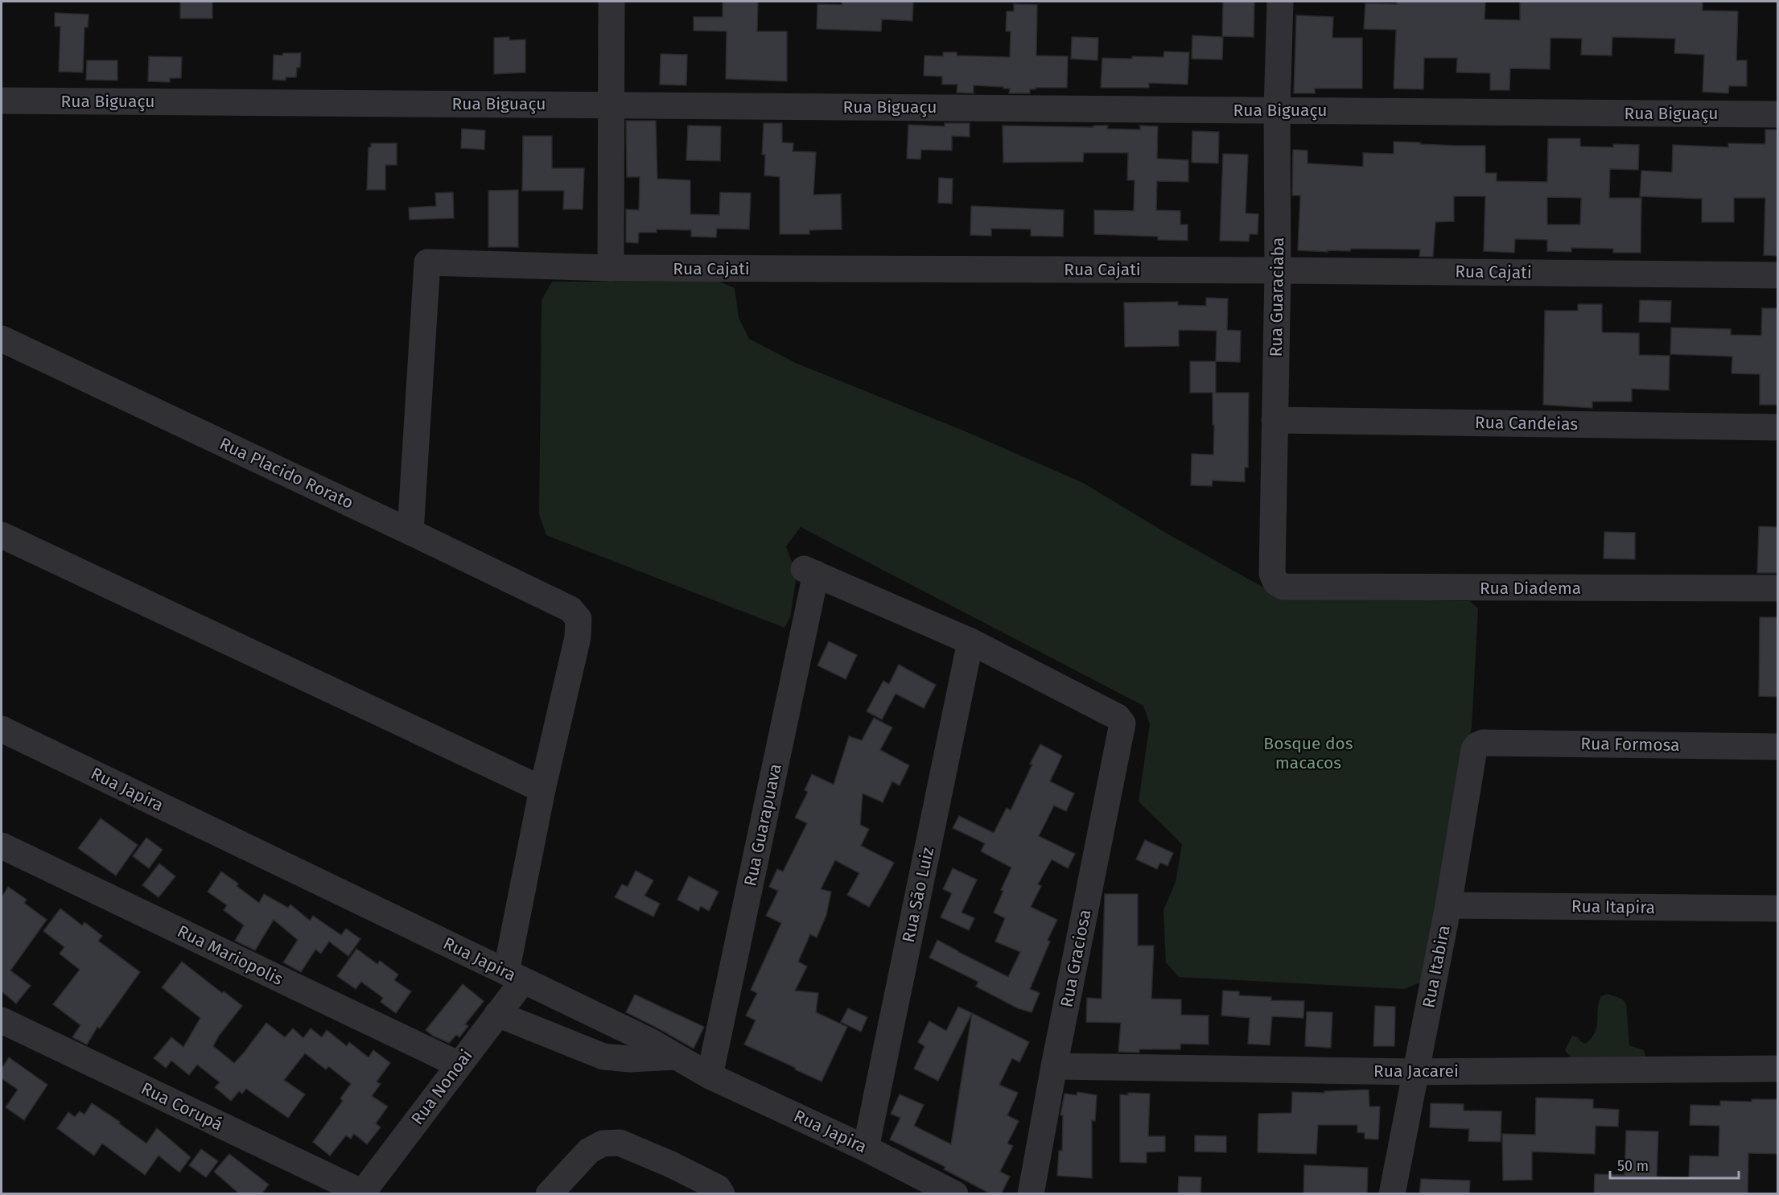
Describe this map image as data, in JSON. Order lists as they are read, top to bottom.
{
  "streets": {
    "street": [
      "Rua Biguaçu",
      "Rua Cajati",
      "Rua Guaraciaba",
      "Rua Candeias",
      "Rua Placido Rorato",
      "Rua Diadema",
      "Rua Formosa",
      "Rua Japira",
      "Rua Guarapuava",
      "Rua São Luiz",
      "Rua Itapira",
      "Rua Mariopolis",
      "Rua Graciosa",
      "Rua Itabira",
      "Rua Jacarei",
      "Rua Nonoai",
      "Rua Corupá"
    ]
  },
  "crossings": [
    ["Rua Biguaçu", "Rua Guaraciaba"],
    ["Rua Cajati", "Rua Guaraciaba"],
    ["Rua Cajati", "Rua Placido Rorato"],
    ["Rua Guaraciaba", "Rua Candeias"],
    ["Rua Guaraciaba", "Rua Diadema"],
    ["Rua Formosa", "Rua Itabira"],
    ["Rua Japira", "Rua Guarapuava"],
    ["Rua Japira", "Rua São Luiz"],
    ["Rua Japira", "Rua Nonoai"],
    ["Rua Guarapuava", "Rua São Luiz"],
    ["Rua Guarapuava", "Rua Graciosa"],
    ["Rua São Luiz", "Rua Graciosa"],
    ["Rua Itapira", "Rua Itabira"],
    ["Rua Mariopolis", "Rua Nonoai"],
    ["Rua Graciosa", "Rua Jacarei"],
    ["Rua Itabira", "Rua Jacarei"],
    ["Rua Nonoai", "Rua Corupá"]
  ],
  "parks": ["Bosque dos macacos"],
  "scale_bar": "50 m"
}
